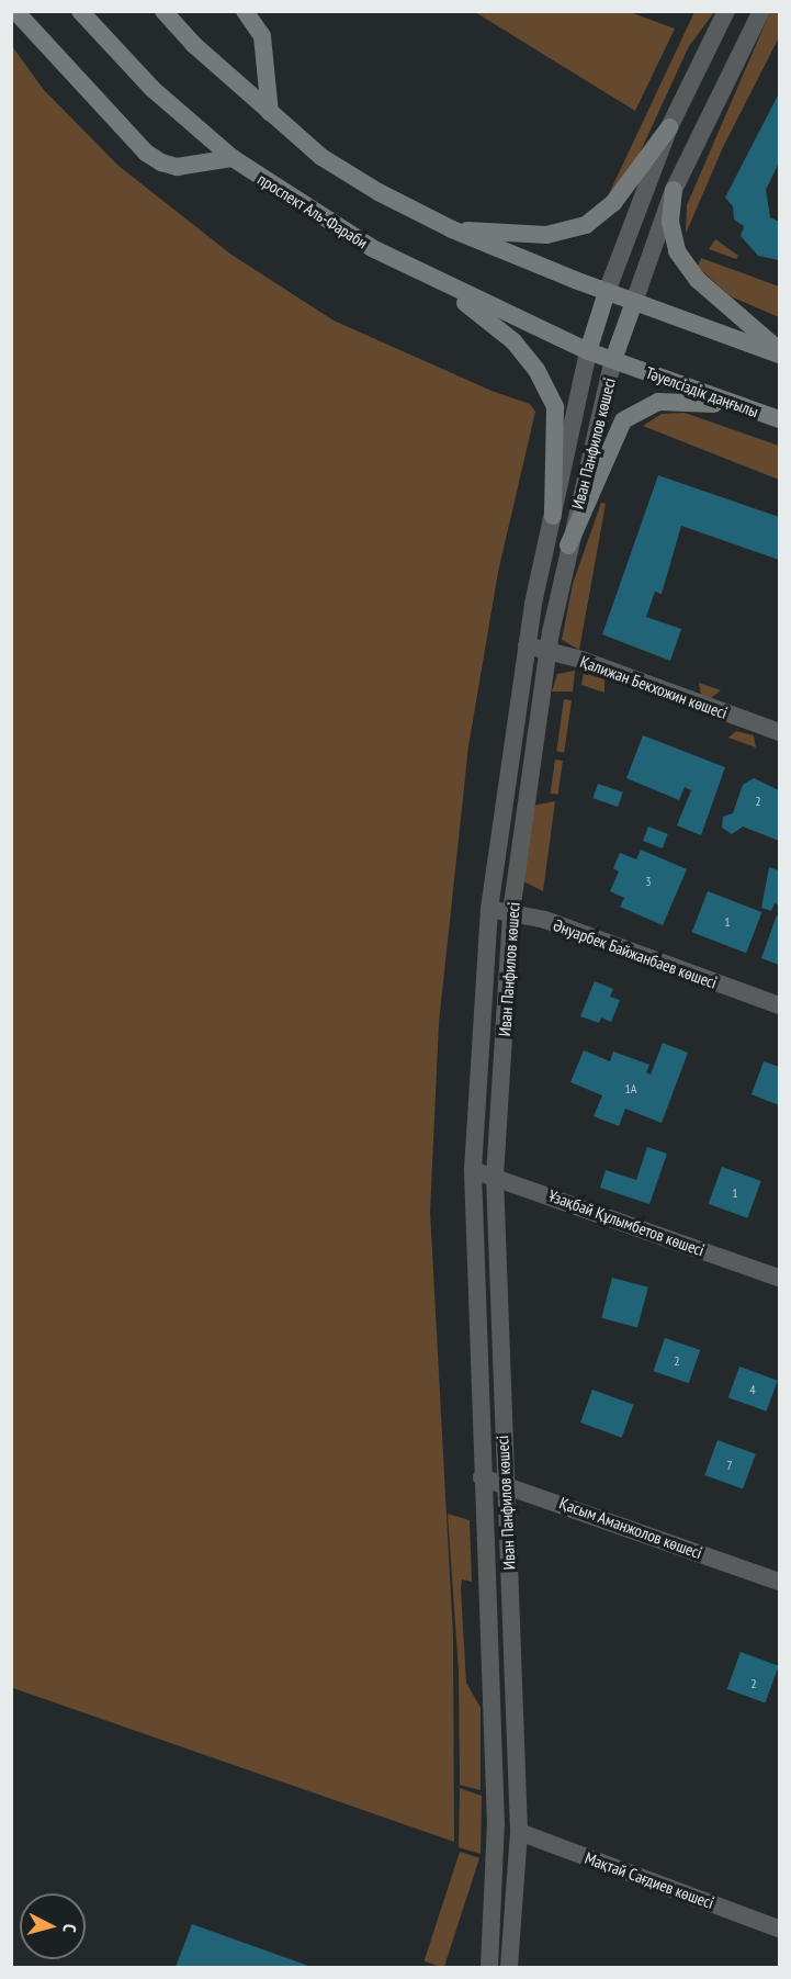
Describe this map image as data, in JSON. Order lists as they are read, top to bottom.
{
  "streets": {
    "main road": ["проспект Аль-Фараби", "Тәуелсіздік даңғылы", "Иван Панфилов көшесі"],
    "street": [
      "Қалижан Бекхожин көшесі",
      "Әнуарбек Байжанбаев көшесі",
      "Ұзақбай Құлымбетов көшесі",
      "Қасым Аманжолов көшесі",
      "Мақтай Сағдиев көшесі"
    ]
  },
  "crossings": [
    ["проспект Аль-Фараби", "Тәуелсіздік даңғылы"],
    ["проспект Аль-Фараби", "Иван Панфилов көшесі"],
    ["Тәуелсіздік даңғылы", "Иван Панфилов көшесі"],
    ["Иван Панфилов көшесі", "Қалижан Бекхожин көшесі"],
    ["Иван Панфилов көшесі", "Әнуарбек Байжанбаев көшесі"],
    ["Иван Панфилов көшесі", "Ұзақбай Құлымбетов көшесі"],
    ["Иван Панфилов көшесі", "Қасым Аманжолов көшесі"],
    ["Иван Панфилов көшесі", "Мақтай Сағдиев көшесі"]
  ],
  "house_numbers": [
    "2",
    "3",
    "1",
    "1А",
    "1",
    "2",
    "4",
    "7",
    "2"
  ],
  "north": "right"
}
